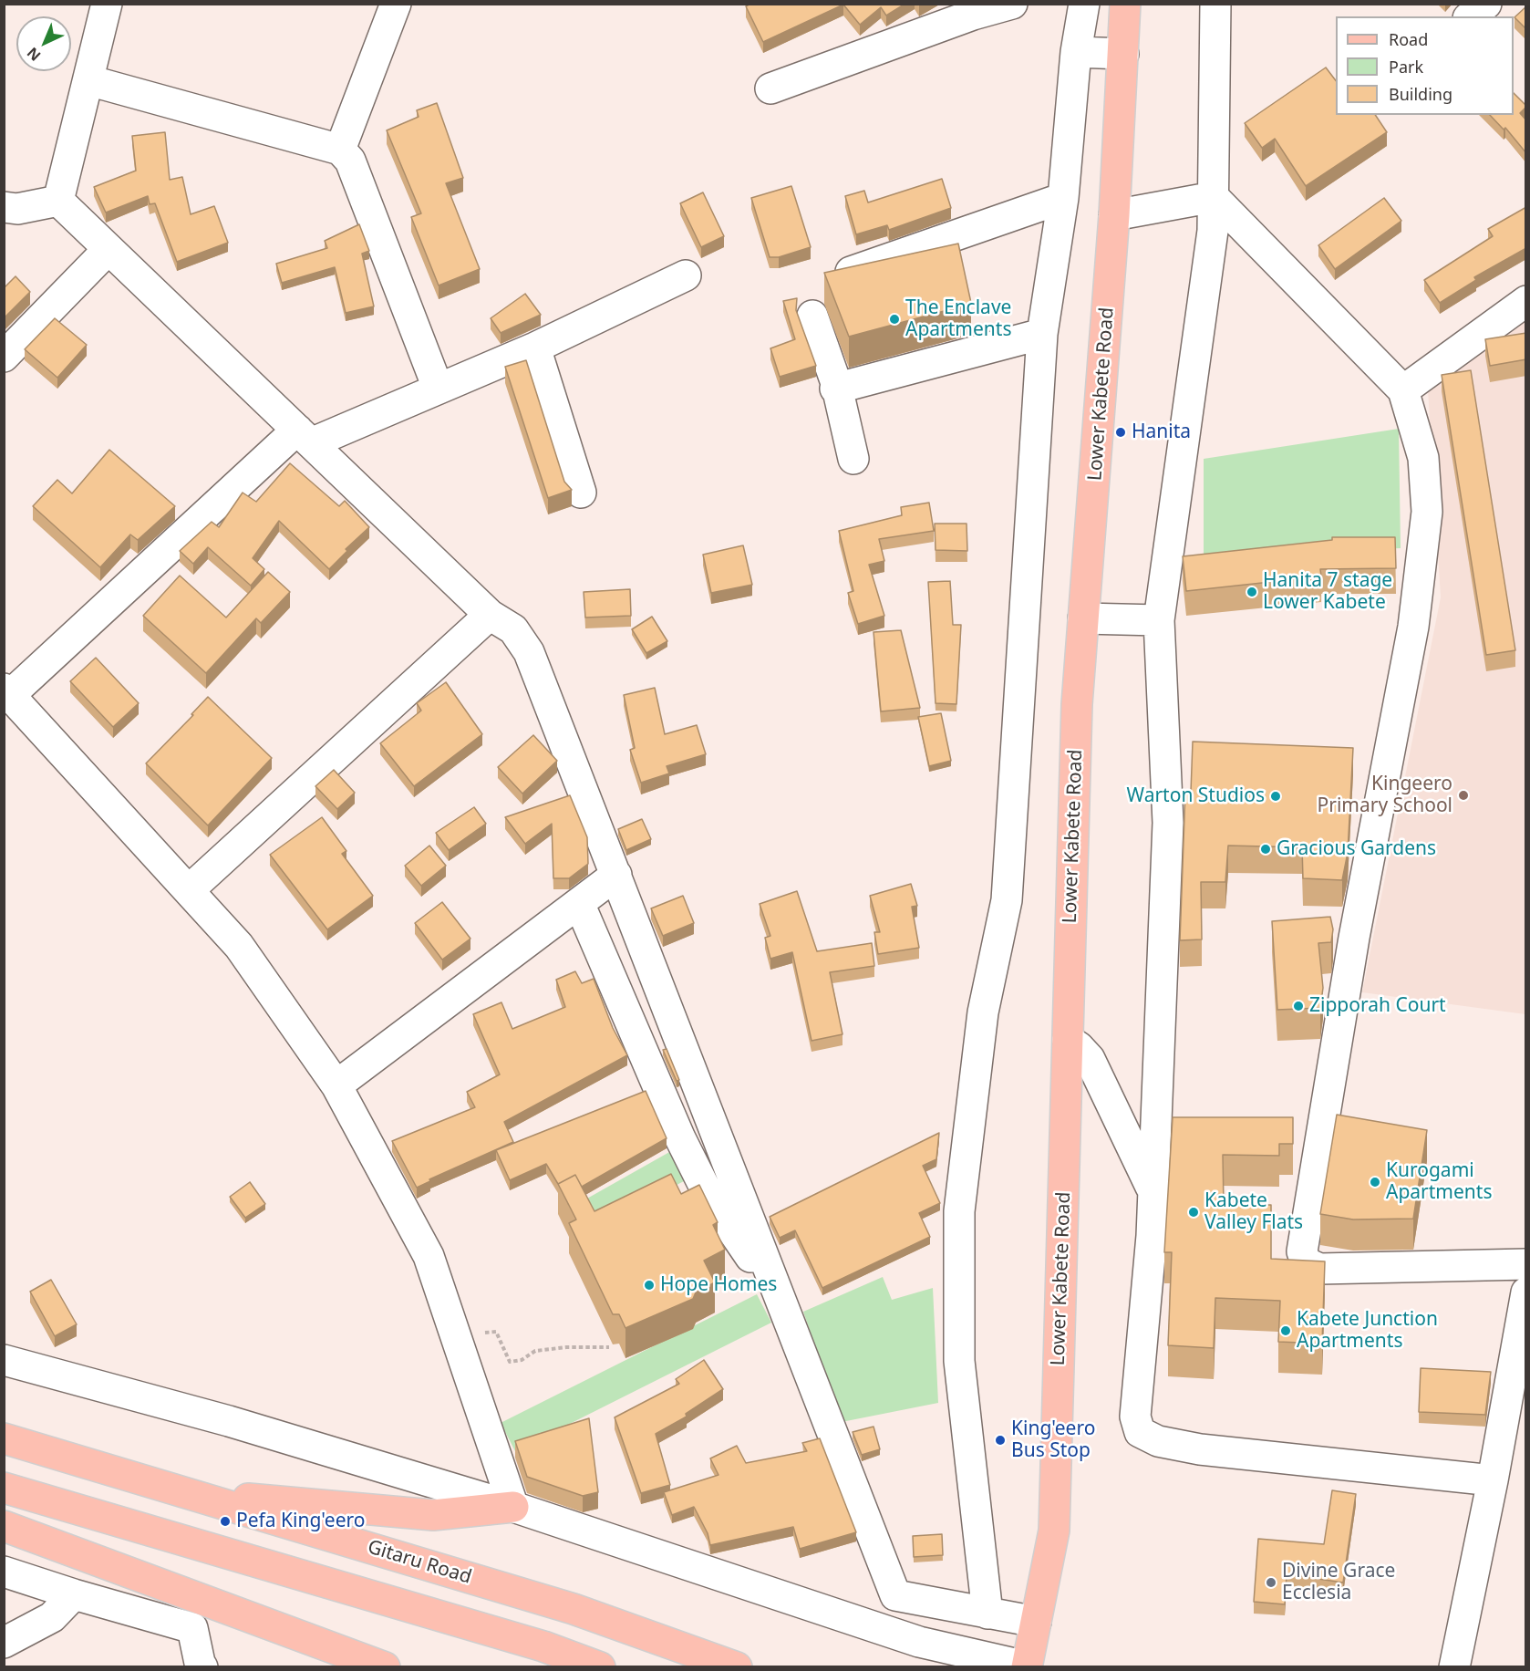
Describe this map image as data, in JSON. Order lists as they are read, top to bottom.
{
  "streets": {
    "main road": ["Lower Kabete Road", "Gitaru Road"]
  },
  "places": [
    "The Enclave Apartments",
    "Hanita",
    "Hanita 7 stage Lower Kabete",
    "Kingeero Primary School",
    "Warton Studios",
    "Gracious Gardens",
    "Zipporah Court",
    "Kurogami Apartments",
    "Kabete Valley Flats",
    "Hope Homes",
    "Kabete Junction Apartments",
    "King'eero Bus Stop",
    "Pefa King'eero",
    "Divine Grace Ecclesia"
  ],
  "legend": ["Road", "Park", "Building"],
  "north": "bottom left"
}
